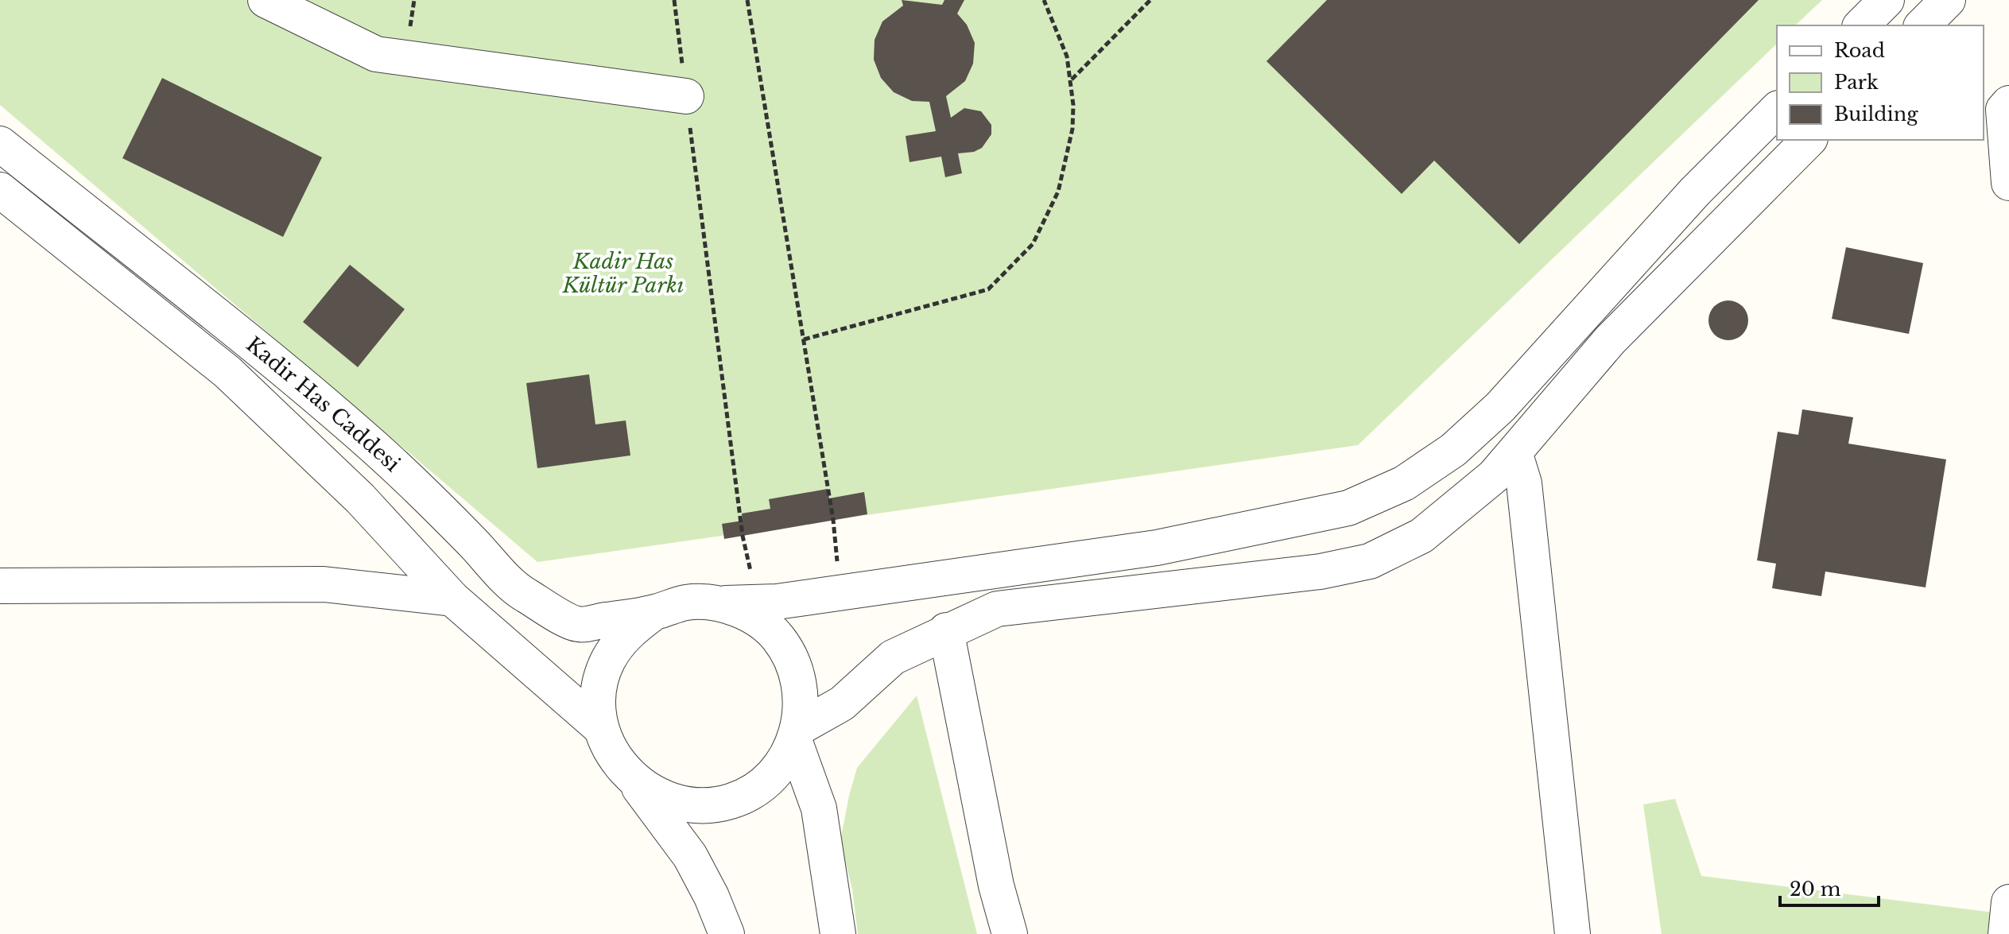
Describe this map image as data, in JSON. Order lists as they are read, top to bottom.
{
  "streets": {
    "street": ["Kadir Has Caddesi"]
  },
  "parks": ["Kadir Has Kültür Parkı"],
  "legend": ["Road", "Park", "Building"],
  "scale_bar": "20 m"
}
